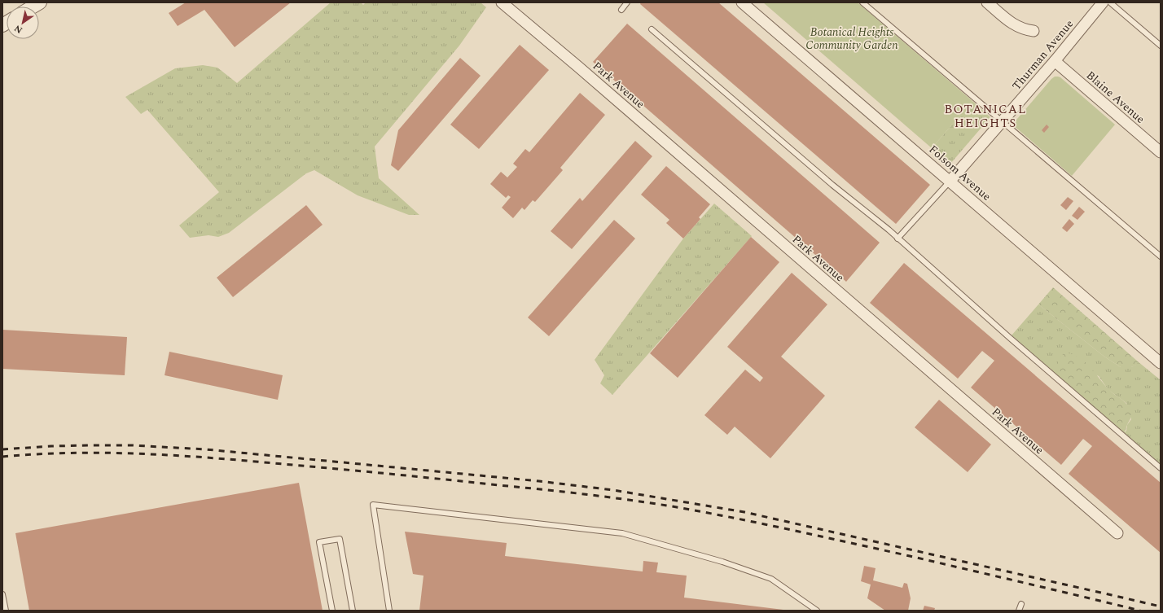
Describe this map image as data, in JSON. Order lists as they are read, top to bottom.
{
  "streets": {
    "street": [
      "Thurman Avenue",
      "Park Avenue",
      "Blaine Avenue",
      "Folsom Avenue"
    ]
  },
  "crossings": [
    ["Thurman Avenue", "Blaine Avenue"],
    ["Thurman Avenue", "Folsom Avenue"]
  ],
  "districts": ["BOTANICAL HEIGHTS"],
  "parks": ["Botanical Heights Community Garden"],
  "north": "bottom left"
}
